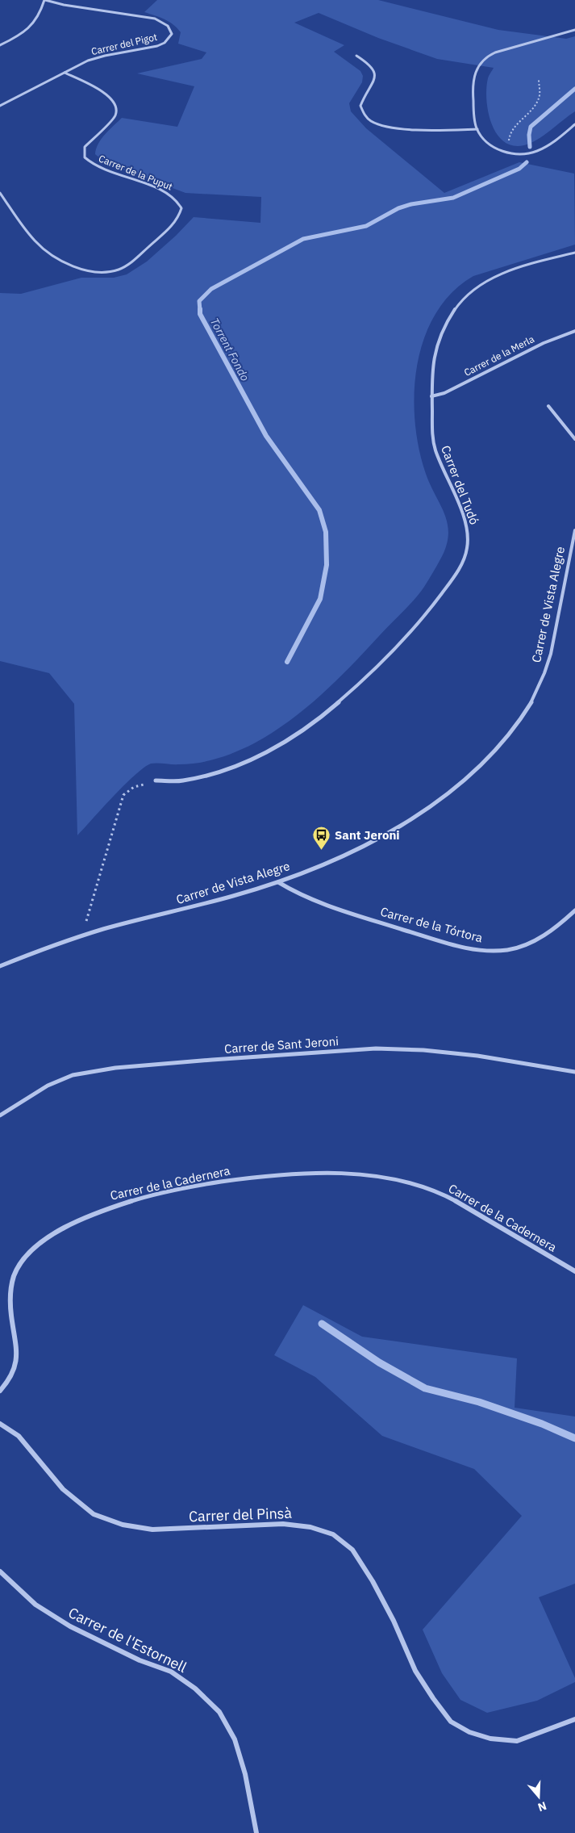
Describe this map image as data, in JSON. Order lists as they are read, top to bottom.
{
  "streets": {
    "street": [
      "Carrer del Pigot",
      "Carrer de la Puput",
      "Carrer de la Merla",
      "Carrer del Tudó",
      "Carrer de Vista Alegre",
      "Carrer de la Tórtora",
      "Carrer de Sant Jeroni",
      "Carrer de la Cadernera",
      "Carrer del Pinsà",
      "Carrer de l'Estornell"
    ]
  },
  "crossings": [
    ["Carrer del Pigot", "Carrer de la Puput"],
    ["Carrer de la Merla", "Carrer del Tudó"],
    ["Carrer de Vista Alegre", "Carrer de la Tórtora"]
  ],
  "water": ["Torrent Fondo"],
  "places": {
    "bus stop": ["Sant Jeroni"]
  },
  "north": "bottom"
}
